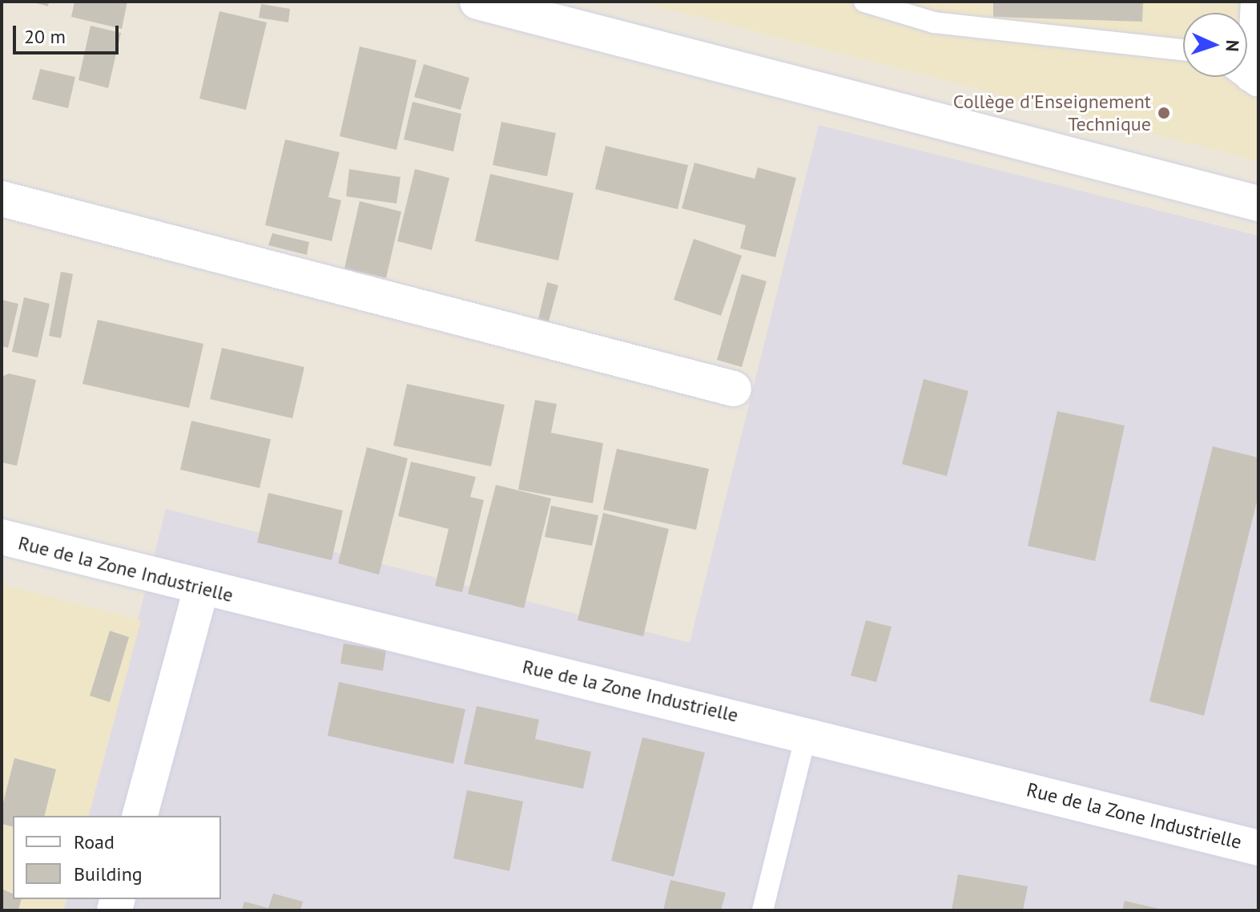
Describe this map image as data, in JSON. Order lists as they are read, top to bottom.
{
  "streets": {
    "street": ["Rue de la Zone Industrielle"]
  },
  "places": ["Collège d'Enseignement Technique"],
  "legend": ["Road", "Building"],
  "scale_bar": "20 m",
  "north": "right"
}
